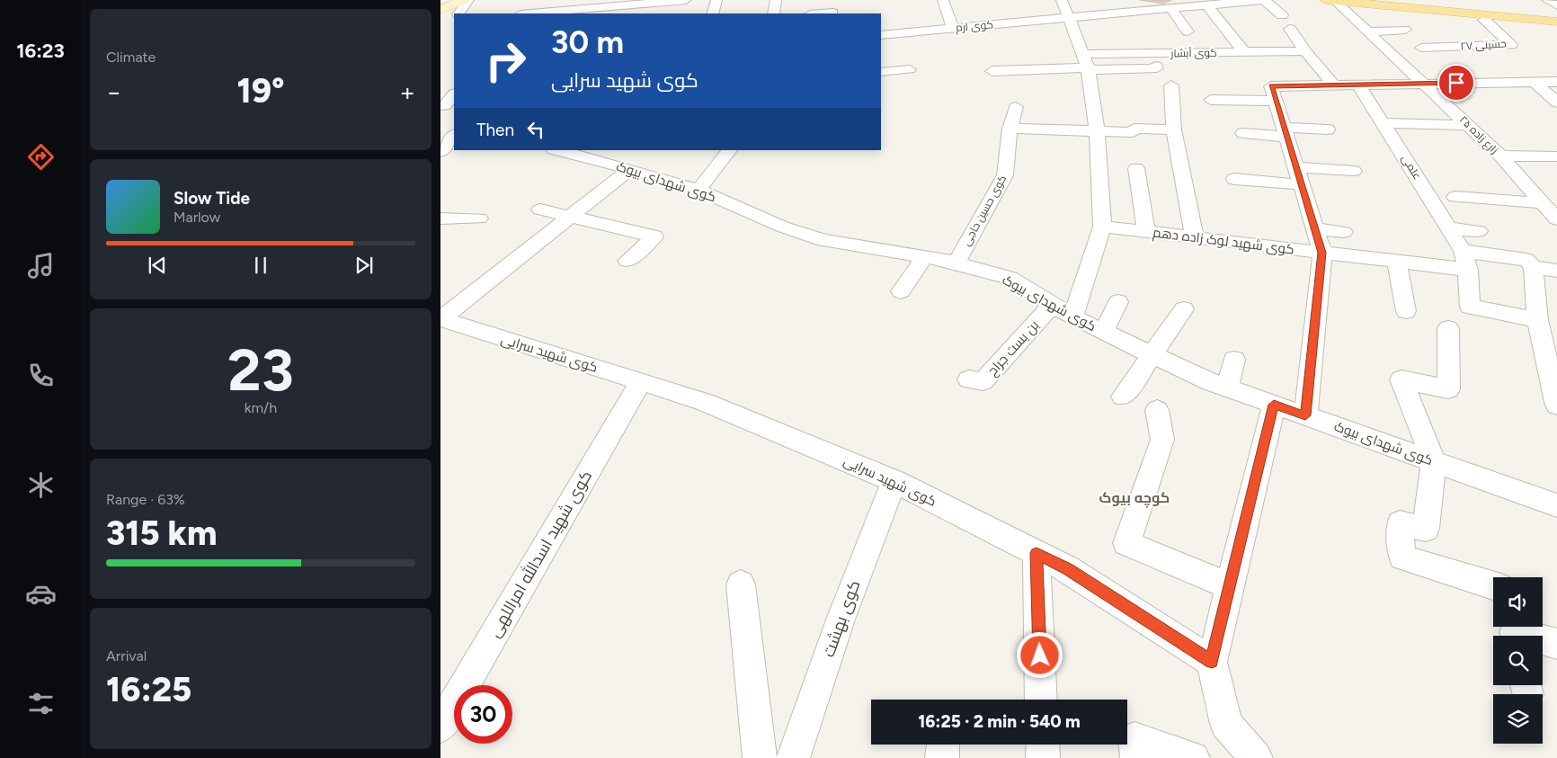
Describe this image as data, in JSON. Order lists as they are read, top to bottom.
{
  "streets": {
    "street": [
      "کوی ارم",
      "حسینی ۲۷",
      "کوی آبشار",
      "زارع زاده ۲۵",
      "علمی",
      "کوی شهدای بیوک",
      "کوی حسین حاجی",
      "کوی شهید لوک زاده دهم",
      "بن بست جراح",
      "کوی شهید سرایی",
      "کوی شهید اسدالله امراللهی",
      "کوی بهشت"
    ]
  },
  "crossings": [
    ["علمی", "کوی شهید لوک زاده دهم"],
    ["کوی شهدای بیوک", "کوی حسین حاجی"],
    ["کوی شهدای بیوک", "بن بست جراح"],
    ["کوی شهید سرایی", "کوی شهید اسدالله امراللهی"],
    ["کوی شهید سرایی", "کوی بهشت"]
  ],
  "districts": ["کوچه بیوک"],
  "page": {
    "tabs": "16:23",
    "tile": [
      "Climate",
      ["23", "km/h"],
      ["Range · 63%", "315 km"],
      ["Arrival", "16:25"]
    ],
    "turn": ["30 m", "کوی شهید سرایی"],
    "heat": ["−", "19°", "+"],
    "then": "Then",
    "song": ["Slow Tide", "Marlow"],
    "limit": "30",
    "trip": "16:25 · 2 min · 540 m"
  }
}
